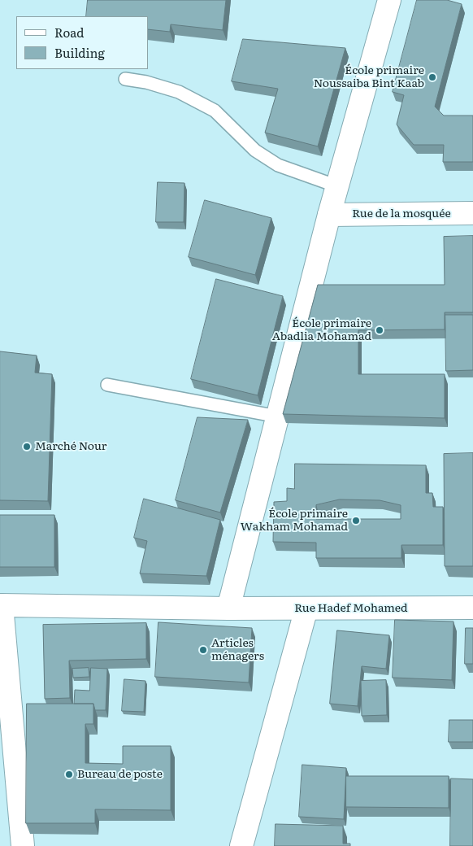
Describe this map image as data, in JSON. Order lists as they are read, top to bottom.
{
  "streets": {
    "street": ["Rue de la mosquée", "Rue Hadef Mohamed"]
  },
  "places": [
    "École primaire Noussaiba Bint Kaab",
    "École primaire Abadlia Mohamad",
    "Marché Nour",
    "École primaire Wakham Mohamad",
    "Articles ménagers",
    "Bureau de poste"
  ],
  "legend": ["Road", "Building"]
}
